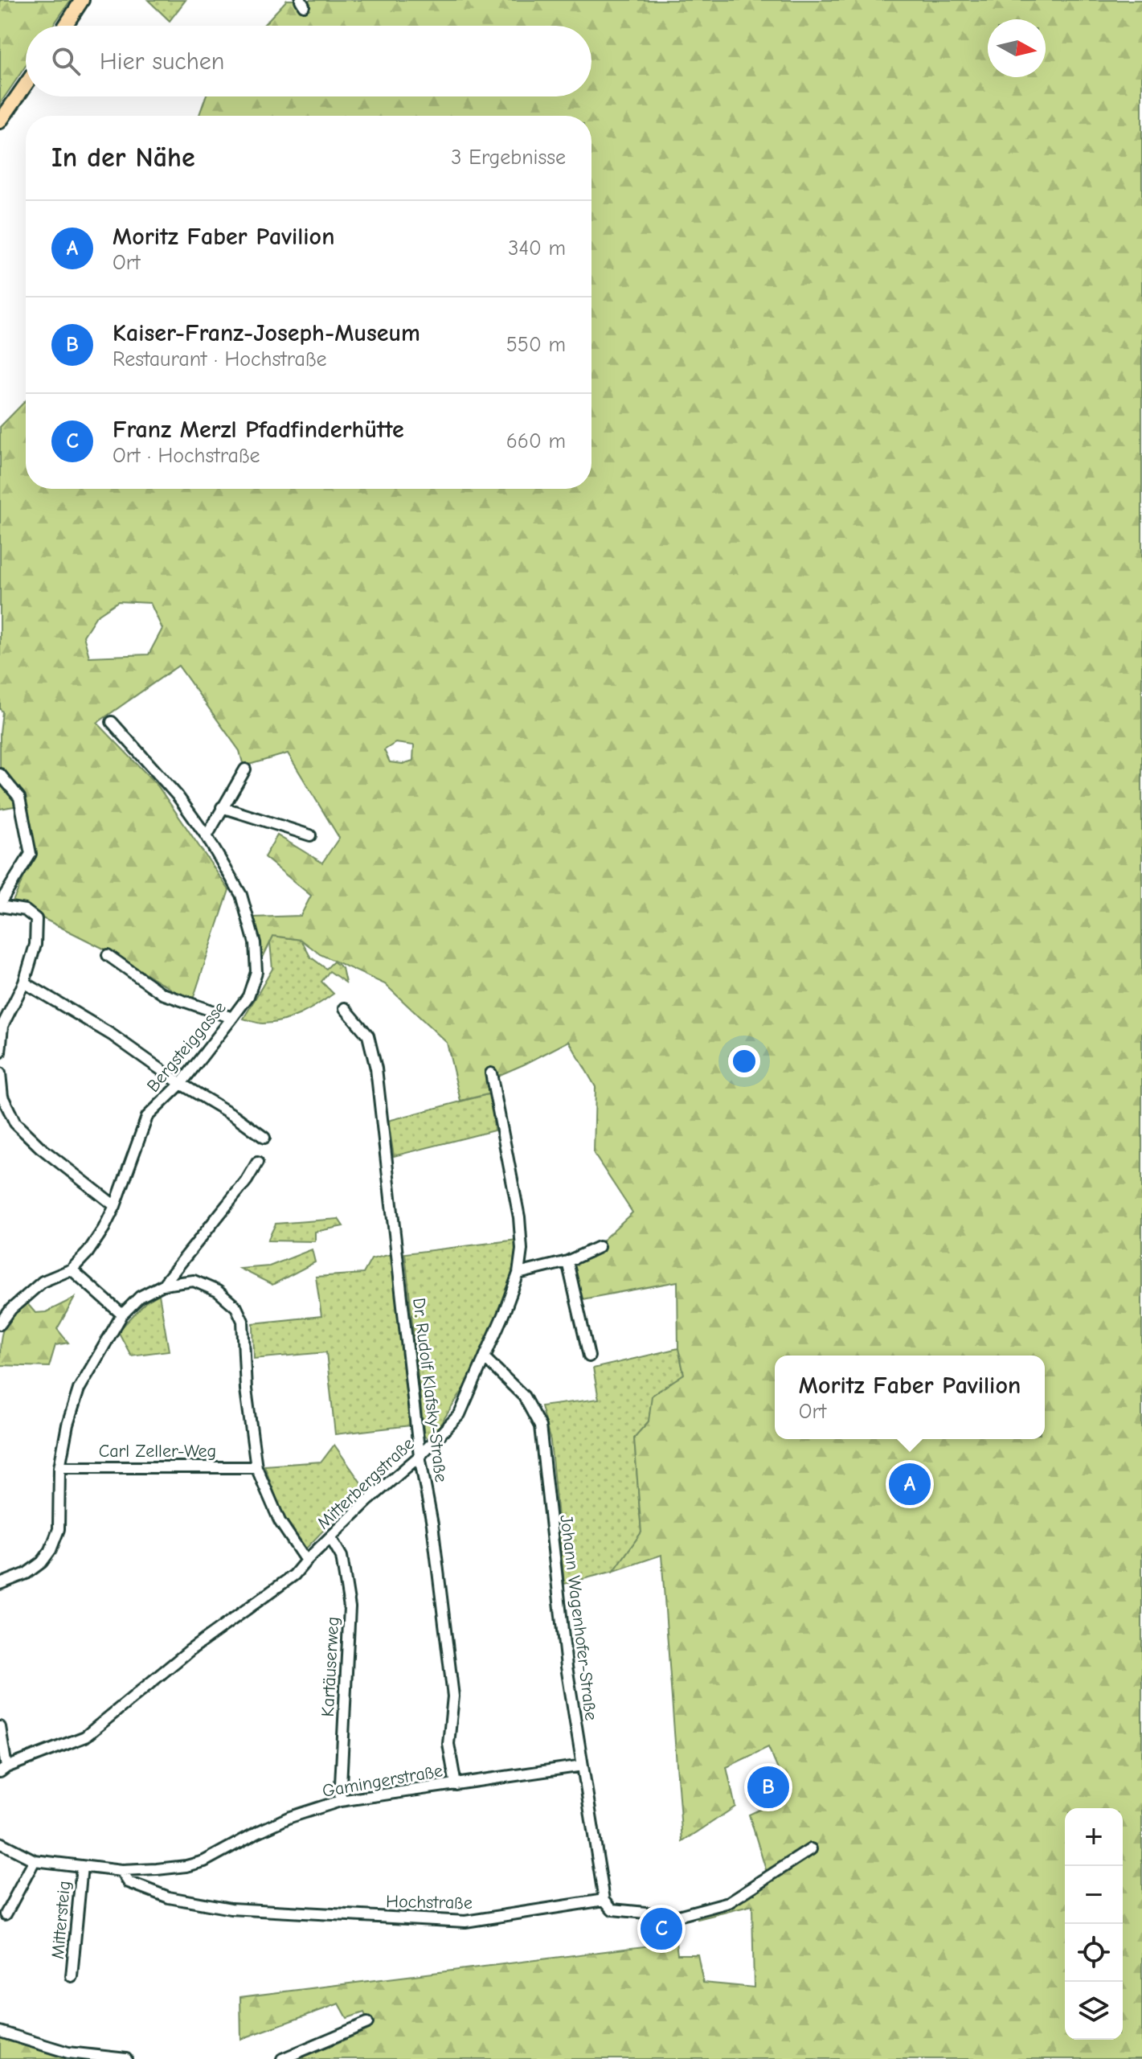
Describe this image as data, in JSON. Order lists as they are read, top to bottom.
{
  "streets": {
    "street": [
      "Bergsteiggasse",
      "Dr. Rudolf Klafsky-Straße",
      "Carl Zeller-Weg",
      "Mitterbergstraße",
      "Johann Wagenhofer-Straße",
      "Kartäuserweg",
      "Gamingerstraße",
      "Hochstraße",
      "Mittersteig"
    ]
  },
  "crossings": [
    ["Dr. Rudolf Klafsky-Straße", "Mitterbergstraße"],
    ["Dr. Rudolf Klafsky-Straße", "Gamingerstraße"],
    ["Mitterbergstraße", "Johann Wagenhofer-Straße"],
    ["Mitterbergstraße", "Kartäuserweg"],
    ["Johann Wagenhofer-Straße", "Gamingerstraße"],
    ["Johann Wagenhofer-Straße", "Hochstraße"],
    ["Kartäuserweg", "Gamingerstraße"],
    ["Gamingerstraße", "Hochstraße"],
    ["Hochstraße", "Mittersteig"]
  ],
  "north": "right",
  "page": {
    "search": "Hier suchen",
    "heading": ["In der Nähe", "3 Ergebnisse"],
    "list": [
      {
        "mark": "A",
        "name": "Moritz Faber Pavilion",
        "note": "Ort",
        "value": "340 m"
      },
      {
        "mark": "B",
        "name": "Kaiser-Franz-Joseph-Museum",
        "note": "Restaurant · Hochstraße",
        "value": "550 m"
      },
      {
        "mark": "C",
        "name": "Franz Merzl Pfadfinderhütte",
        "note": "Ort · Hochstraße",
        "value": "660 m"
      }
    ],
    "popup": ["Moritz Faber Pavilion", "Ort"],
    "pins": ["A", "B", "C"],
    "map_buttons": ["+", "−"]
  }
}
